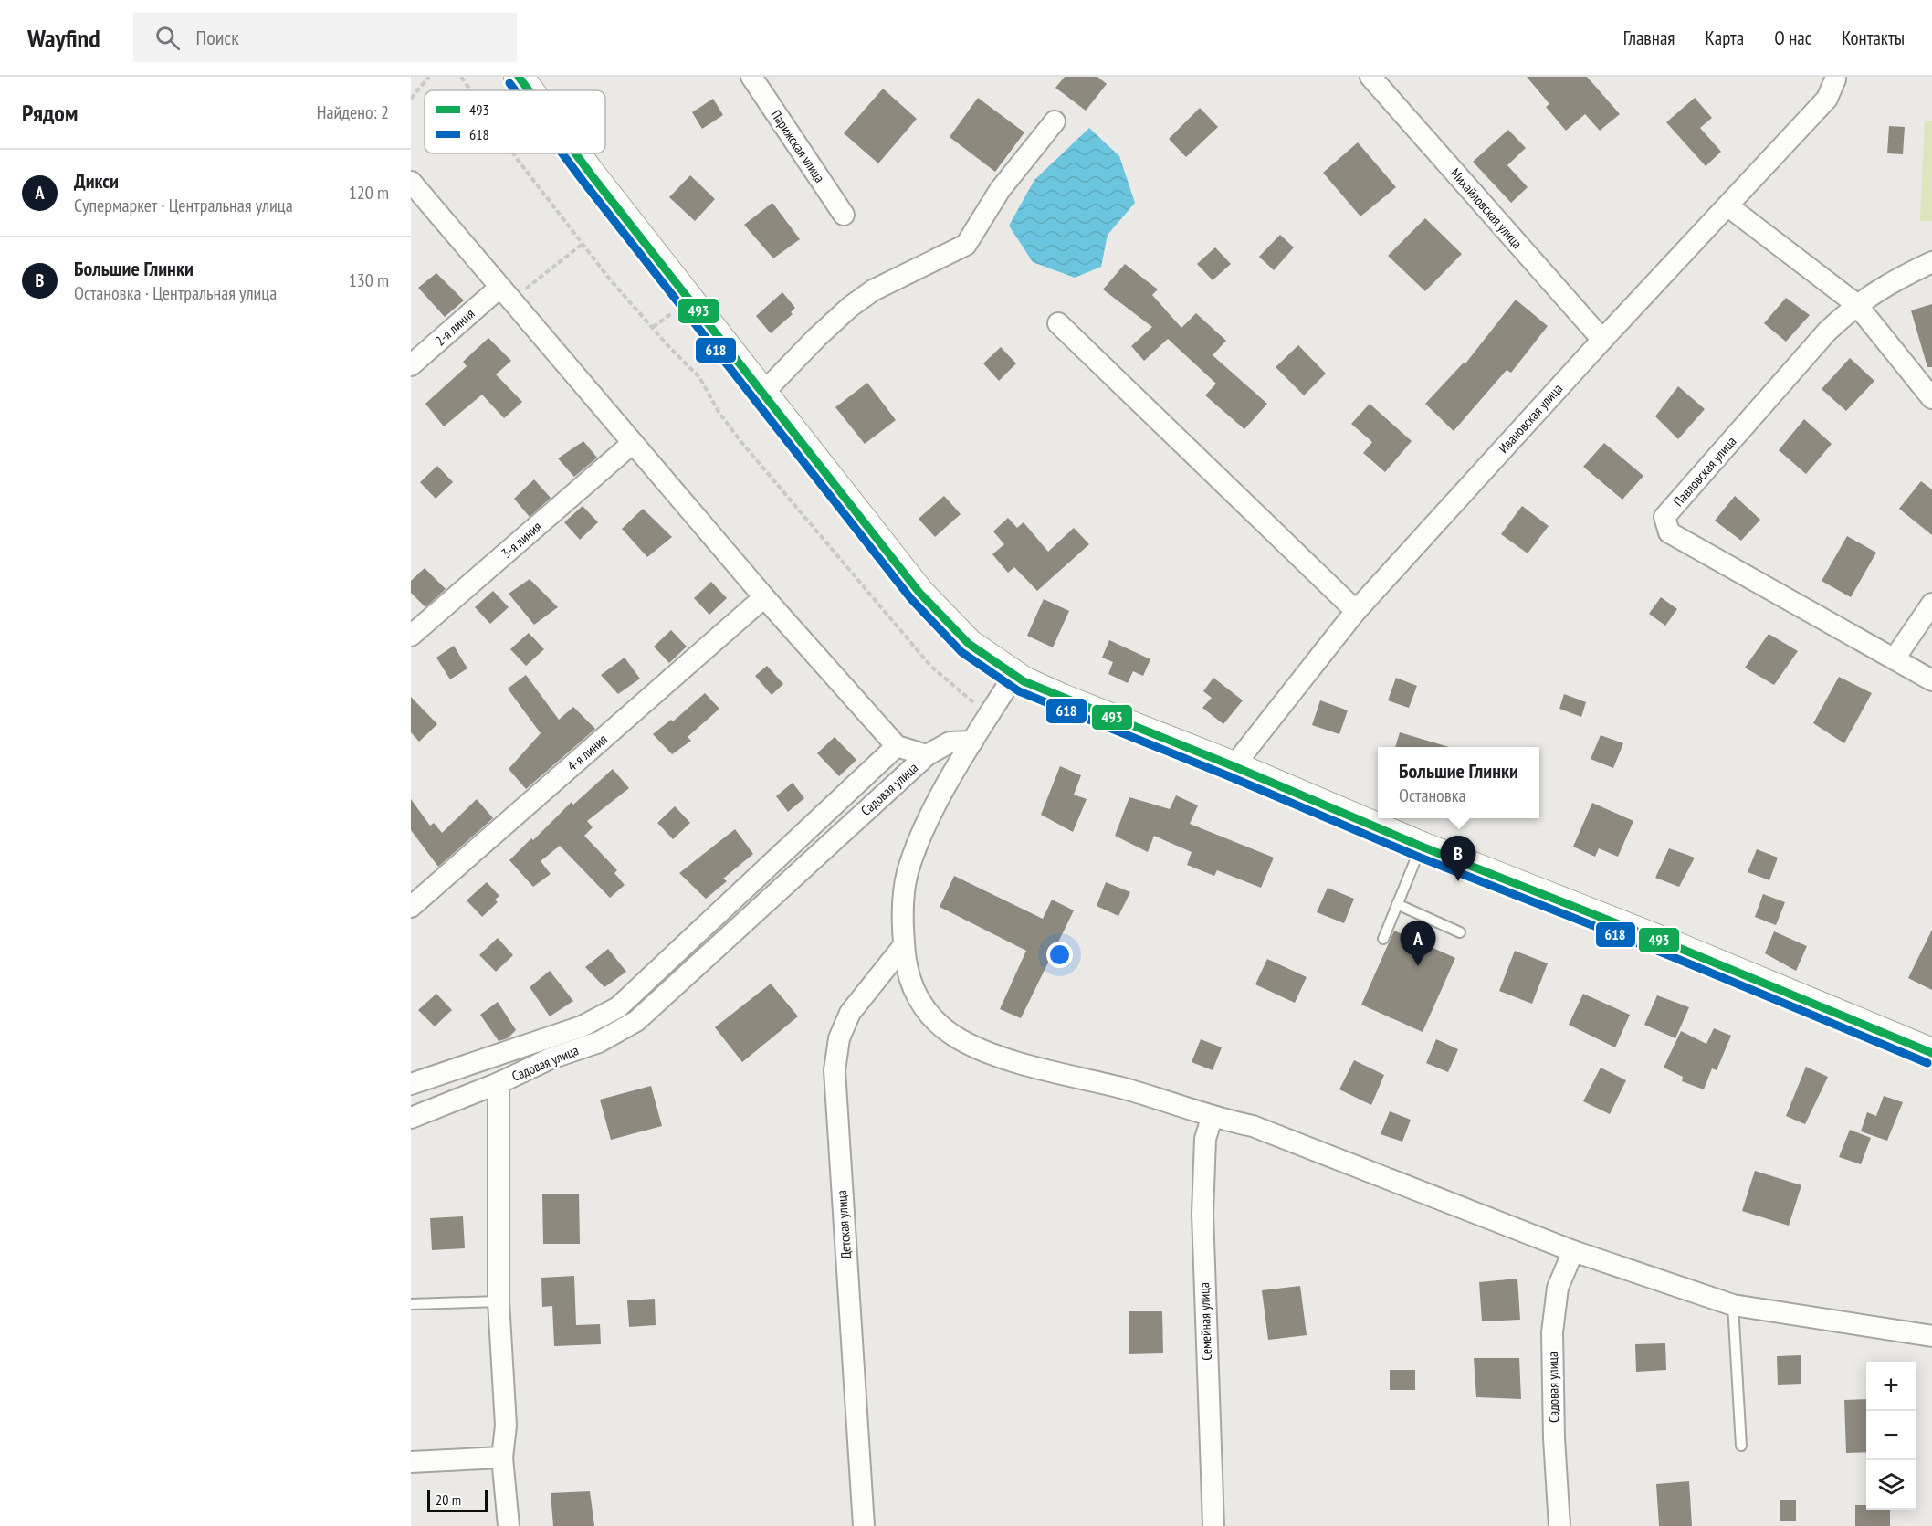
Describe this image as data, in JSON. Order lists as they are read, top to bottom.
{
  "streets": {
    "street": [
      "Парижская улица",
      "Михайловская улица",
      "2-я линия",
      "Ивановская улица",
      "Павловская улица",
      "3-я линия",
      "4-я линия",
      "Садовая улица",
      "Детская улица",
      "Семейная улица"
    ]
  },
  "crossings": [
    ["Михайловская улица", "Ивановская улица"]
  ],
  "lines": ["transit line 493", "transit line 618"],
  "legend": ["493", "618"],
  "scale_bar": "20 m",
  "page": {
    "header": "Wayfind",
    "search": "Поиск",
    "nav": [
      "Главная",
      "Карта",
      "О нас",
      "Контакты"
    ],
    "heading": ["Рядом", "Найдено: 2"],
    "list": [
      {
        "mark": "A",
        "name": "Дикси",
        "note": "Супермаркет · Центральная улица",
        "value": "120 m"
      },
      {
        "mark": "B",
        "name": "Большие Глинки",
        "note": "Остановка · Центральная улица",
        "value": "130 m"
      }
    ],
    "popup": ["Большие Глинки", "Остановка"],
    "pins": ["B", "A"],
    "map_buttons": ["+", "−"],
    "scale": "20 m"
  }
}
